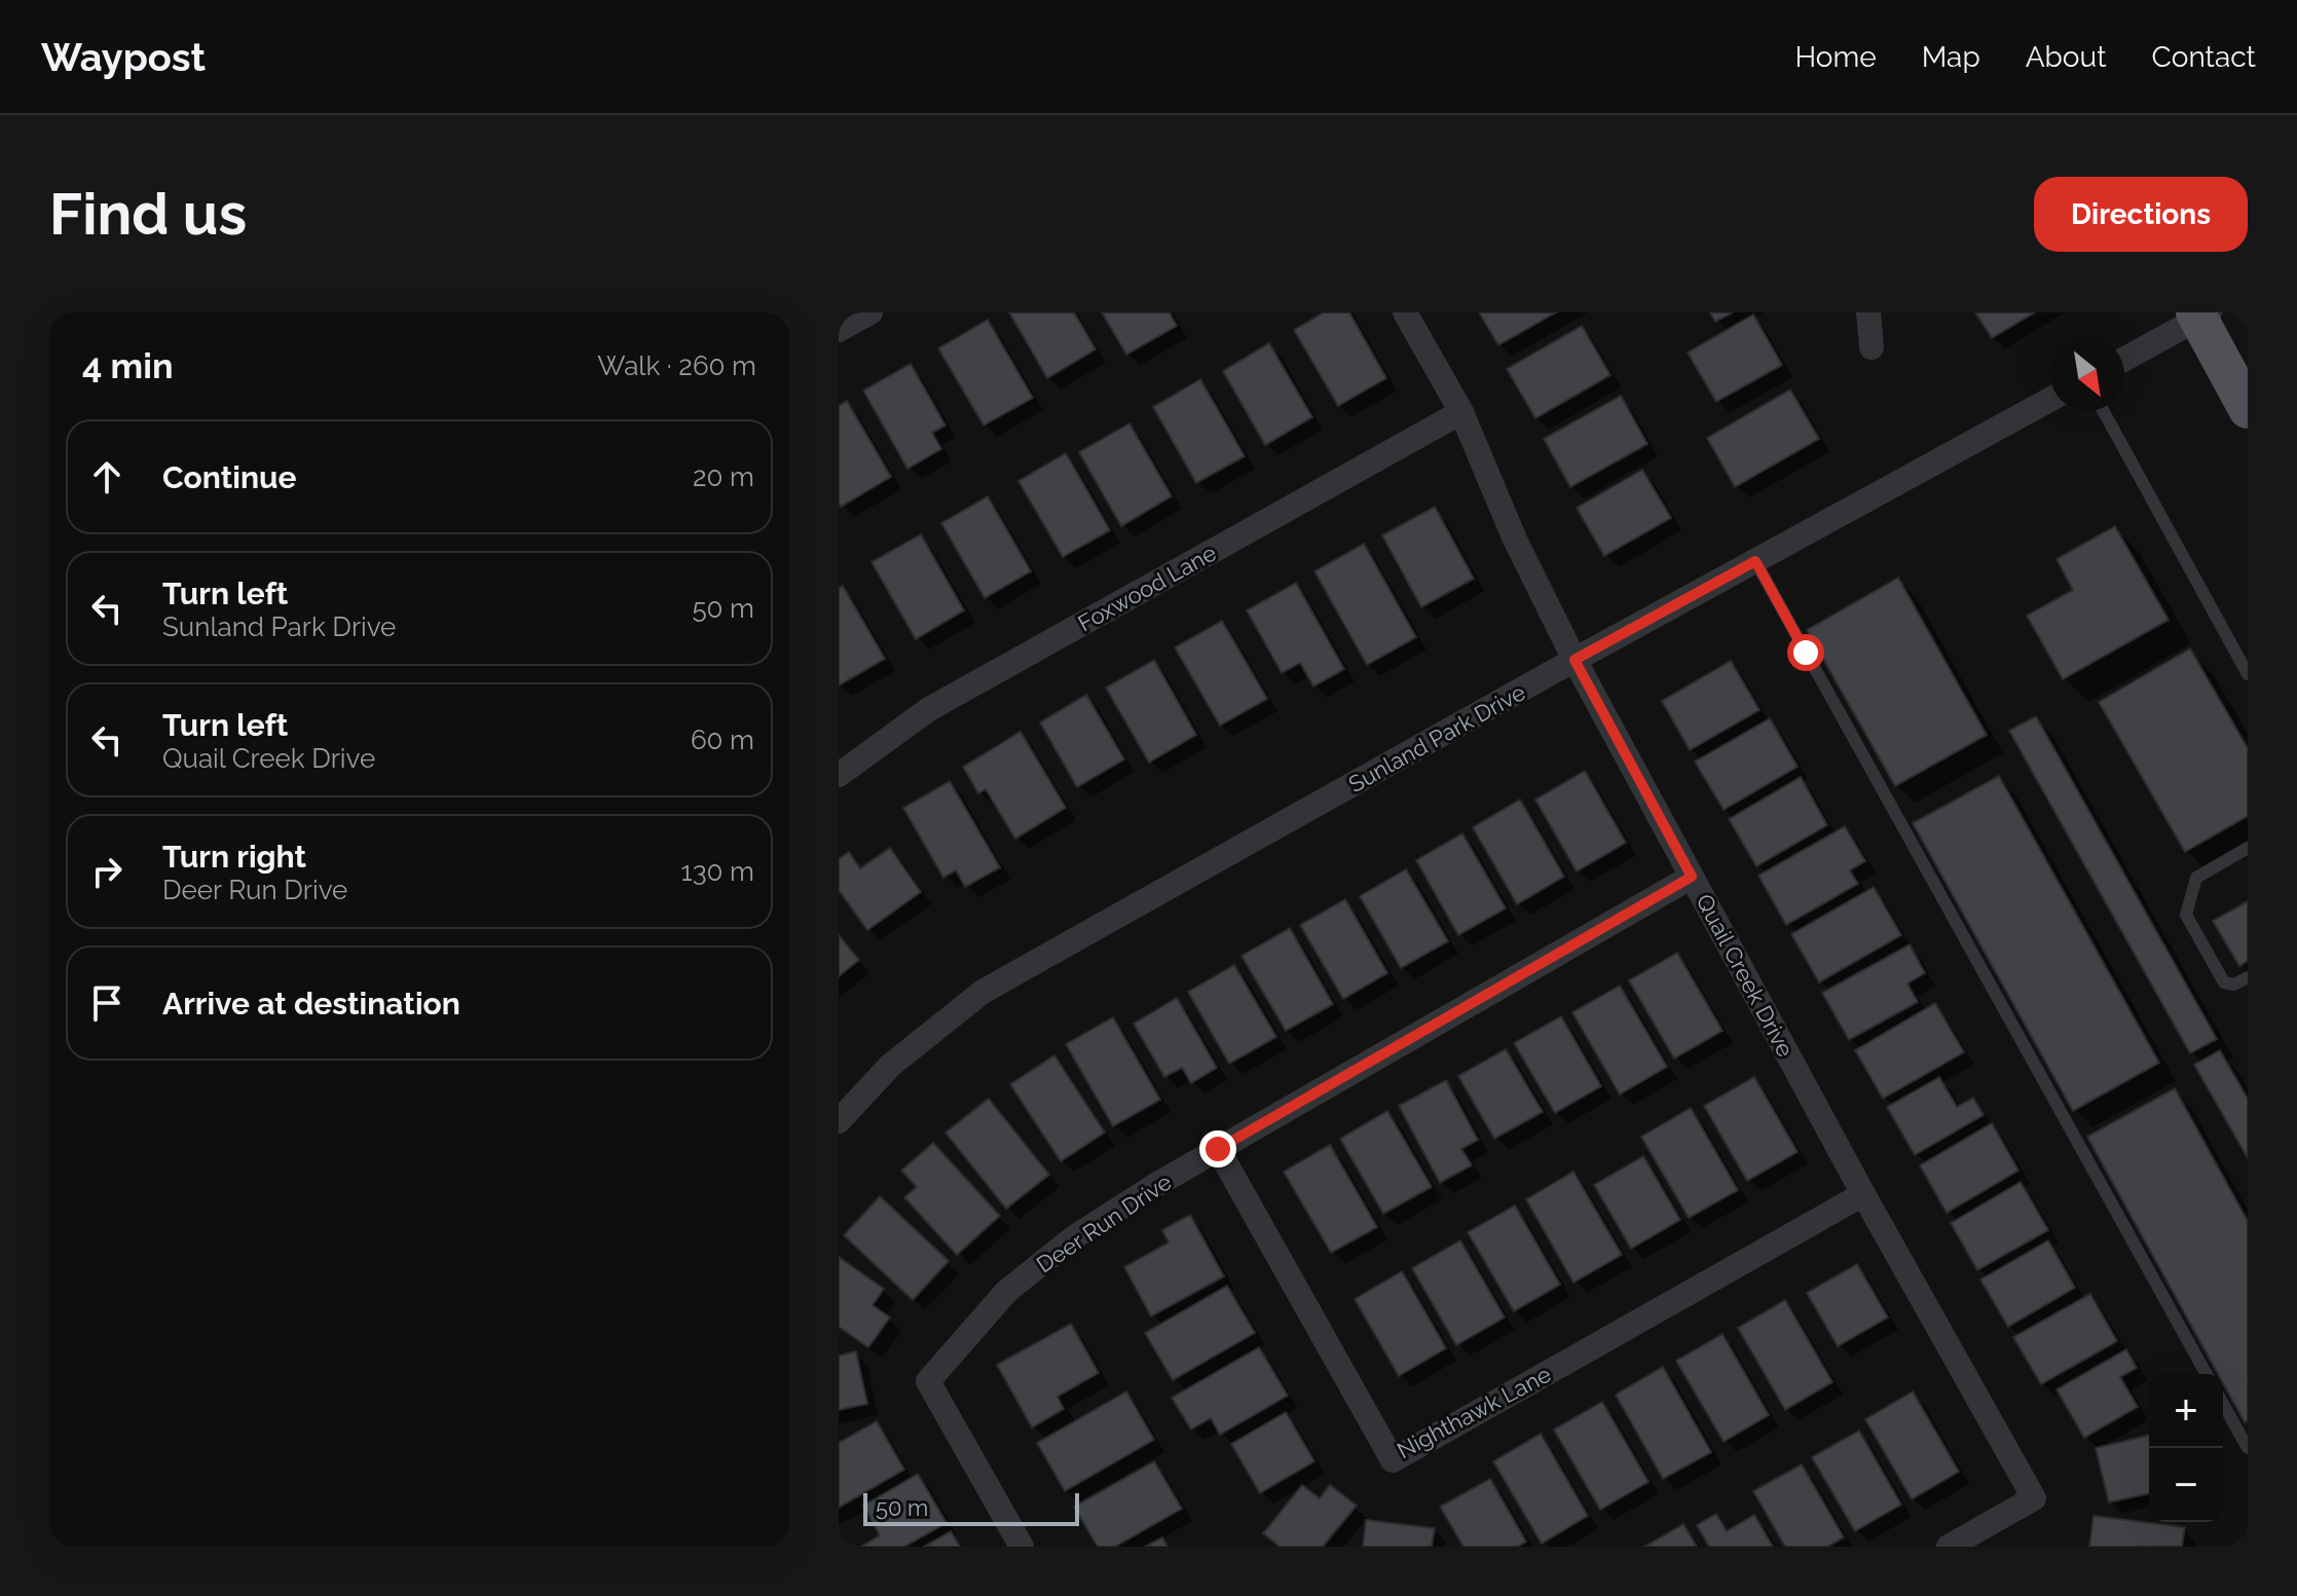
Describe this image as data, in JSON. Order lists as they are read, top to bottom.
{
  "streets": {
    "street": [
      "Foxwood Lane",
      "Sunland Park Drive",
      "Quail Creek Drive",
      "Deer Run Drive",
      "Nighthawk Lane"
    ]
  },
  "crossings": [
    ["Foxwood Lane", "Quail Creek Drive"],
    ["Sunland Park Drive", "Quail Creek Drive"],
    ["Quail Creek Drive", "Deer Run Drive"],
    ["Quail Creek Drive", "Nighthawk Lane"],
    ["Deer Run Drive", "Nighthawk Lane"]
  ],
  "scale_bar": "50 m",
  "north": "bottom right",
  "page": {
    "header": "Waypost",
    "nav": [
      "Home",
      "Map",
      "About",
      "Contact"
    ],
    "buttons": "Directions",
    "title": "Find us",
    "heading": ["4 min", "Walk · 260 m"],
    "list": [
      ["Continue", "20 m"],
      ["Turn left", "Sunland Park Drive", "50 m"],
      ["Turn left", "Quail Creek Drive", "60 m"],
      ["Turn right", "Deer Run Drive", "130 m"],
      "Arrive at destination"
    ],
    "map_buttons": ["+", "−"],
    "scale": "50 m"
  }
}
